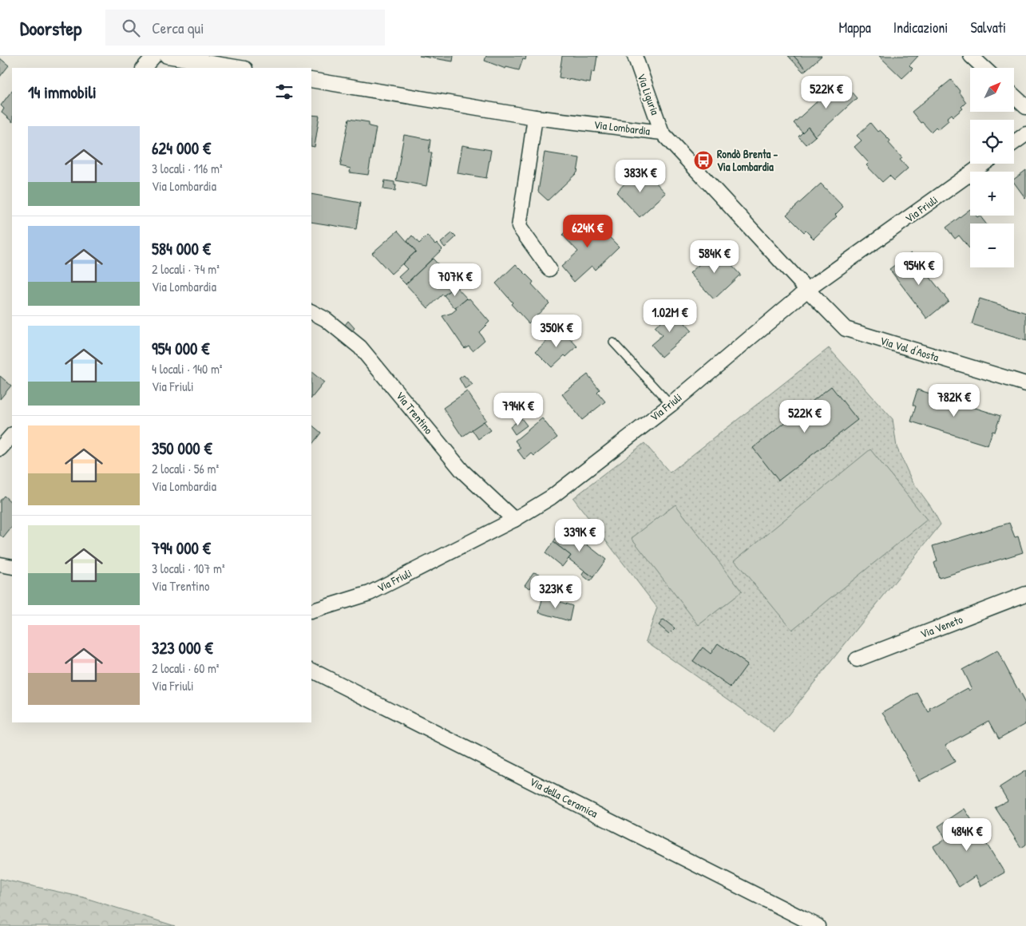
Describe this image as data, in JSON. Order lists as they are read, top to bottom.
{
  "streets": {
    "street": [
      "Via Liguria",
      "Via Lombardia",
      "Via Friuli",
      "Via Val d'Aosta",
      "Via Trentino",
      "Via Veneto",
      "Via della Ceramica"
    ]
  },
  "crossings": [
    ["Via Liguria", "Via Lombardia"],
    ["Via Lombardia", "Via Friuli"],
    ["Via Lombardia", "Via Val d'Aosta"],
    ["Via Friuli", "Via Val d'Aosta"],
    ["Via Friuli", "Via Trentino"]
  ],
  "places": {
    "bus stop": ["Rondò Brenta - Via Lombardia"]
  },
  "north": "top right",
  "page": {
    "header": "Doorstep",
    "search": "Cerca qui",
    "nav": ["Mappa", "Indicazioni", "Salvati"],
    "map_buttons": ["+", "−"],
    "heading": "14 immobili",
    "price": [
      "522K €",
      "383K €",
      "624K €",
      "584K €",
      "954K €",
      "707K €",
      "1.02M €",
      "350K €",
      "782K €",
      "794K €",
      "522K €",
      "339K €",
      "323K €",
      "484K €"
    ],
    "list": [
      {
        "name": "624 000 €",
        "note": "3 locali · 116 m² · Via Lombardia"
      },
      {
        "name": "584 000 €",
        "note": "2 locali · 74 m² · Via Lombardia"
      },
      {
        "name": "954 000 €",
        "note": "4 locali · 140 m² · Via Friuli"
      },
      {
        "name": "350 000 €",
        "note": "2 locali · 56 m² · Via Lombardia"
      },
      {
        "name": "794 000 €",
        "note": "3 locali · 107 m² · Via Trentino"
      },
      {
        "name": "323 000 €",
        "note": "2 locali · 60 m² · Via Friuli"
      }
    ]
  }
}
